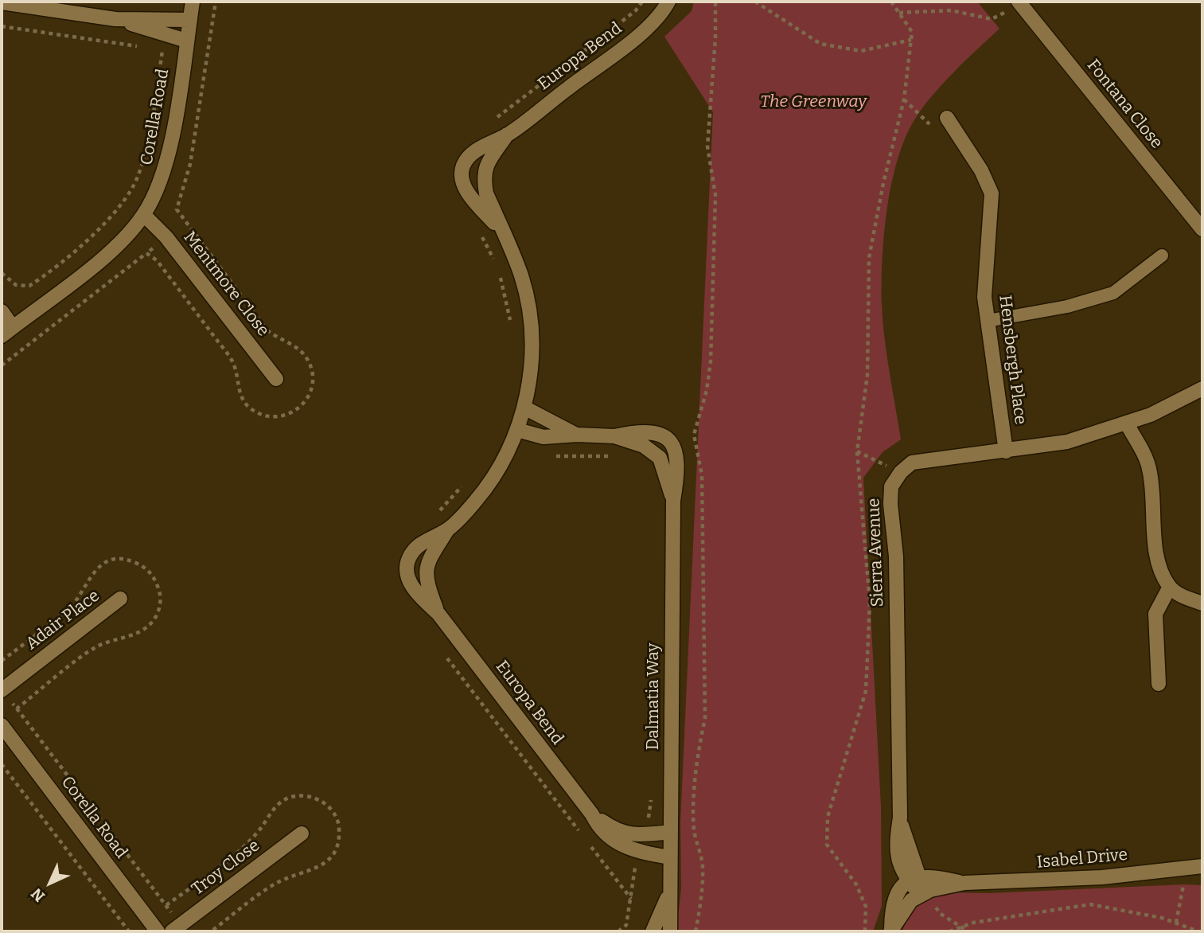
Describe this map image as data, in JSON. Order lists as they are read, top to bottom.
{
  "streets": {
    "street": [
      "Europa Bend",
      "Fontana Close",
      "Corella Road",
      "Mentmore Close",
      "Hensbergh Place",
      "Sierra Avenue",
      "Adair Place",
      "Dalmatia Way",
      "Isabel Drive",
      "Troy Close"
    ]
  },
  "crossings": [
    ["Europa Bend", "Dalmatia Way"],
    ["Corella Road", "Mentmore Close"],
    ["Sierra Avenue", "Isabel Drive"]
  ],
  "parks": ["The Greenway"],
  "north": "bottom left"
}
